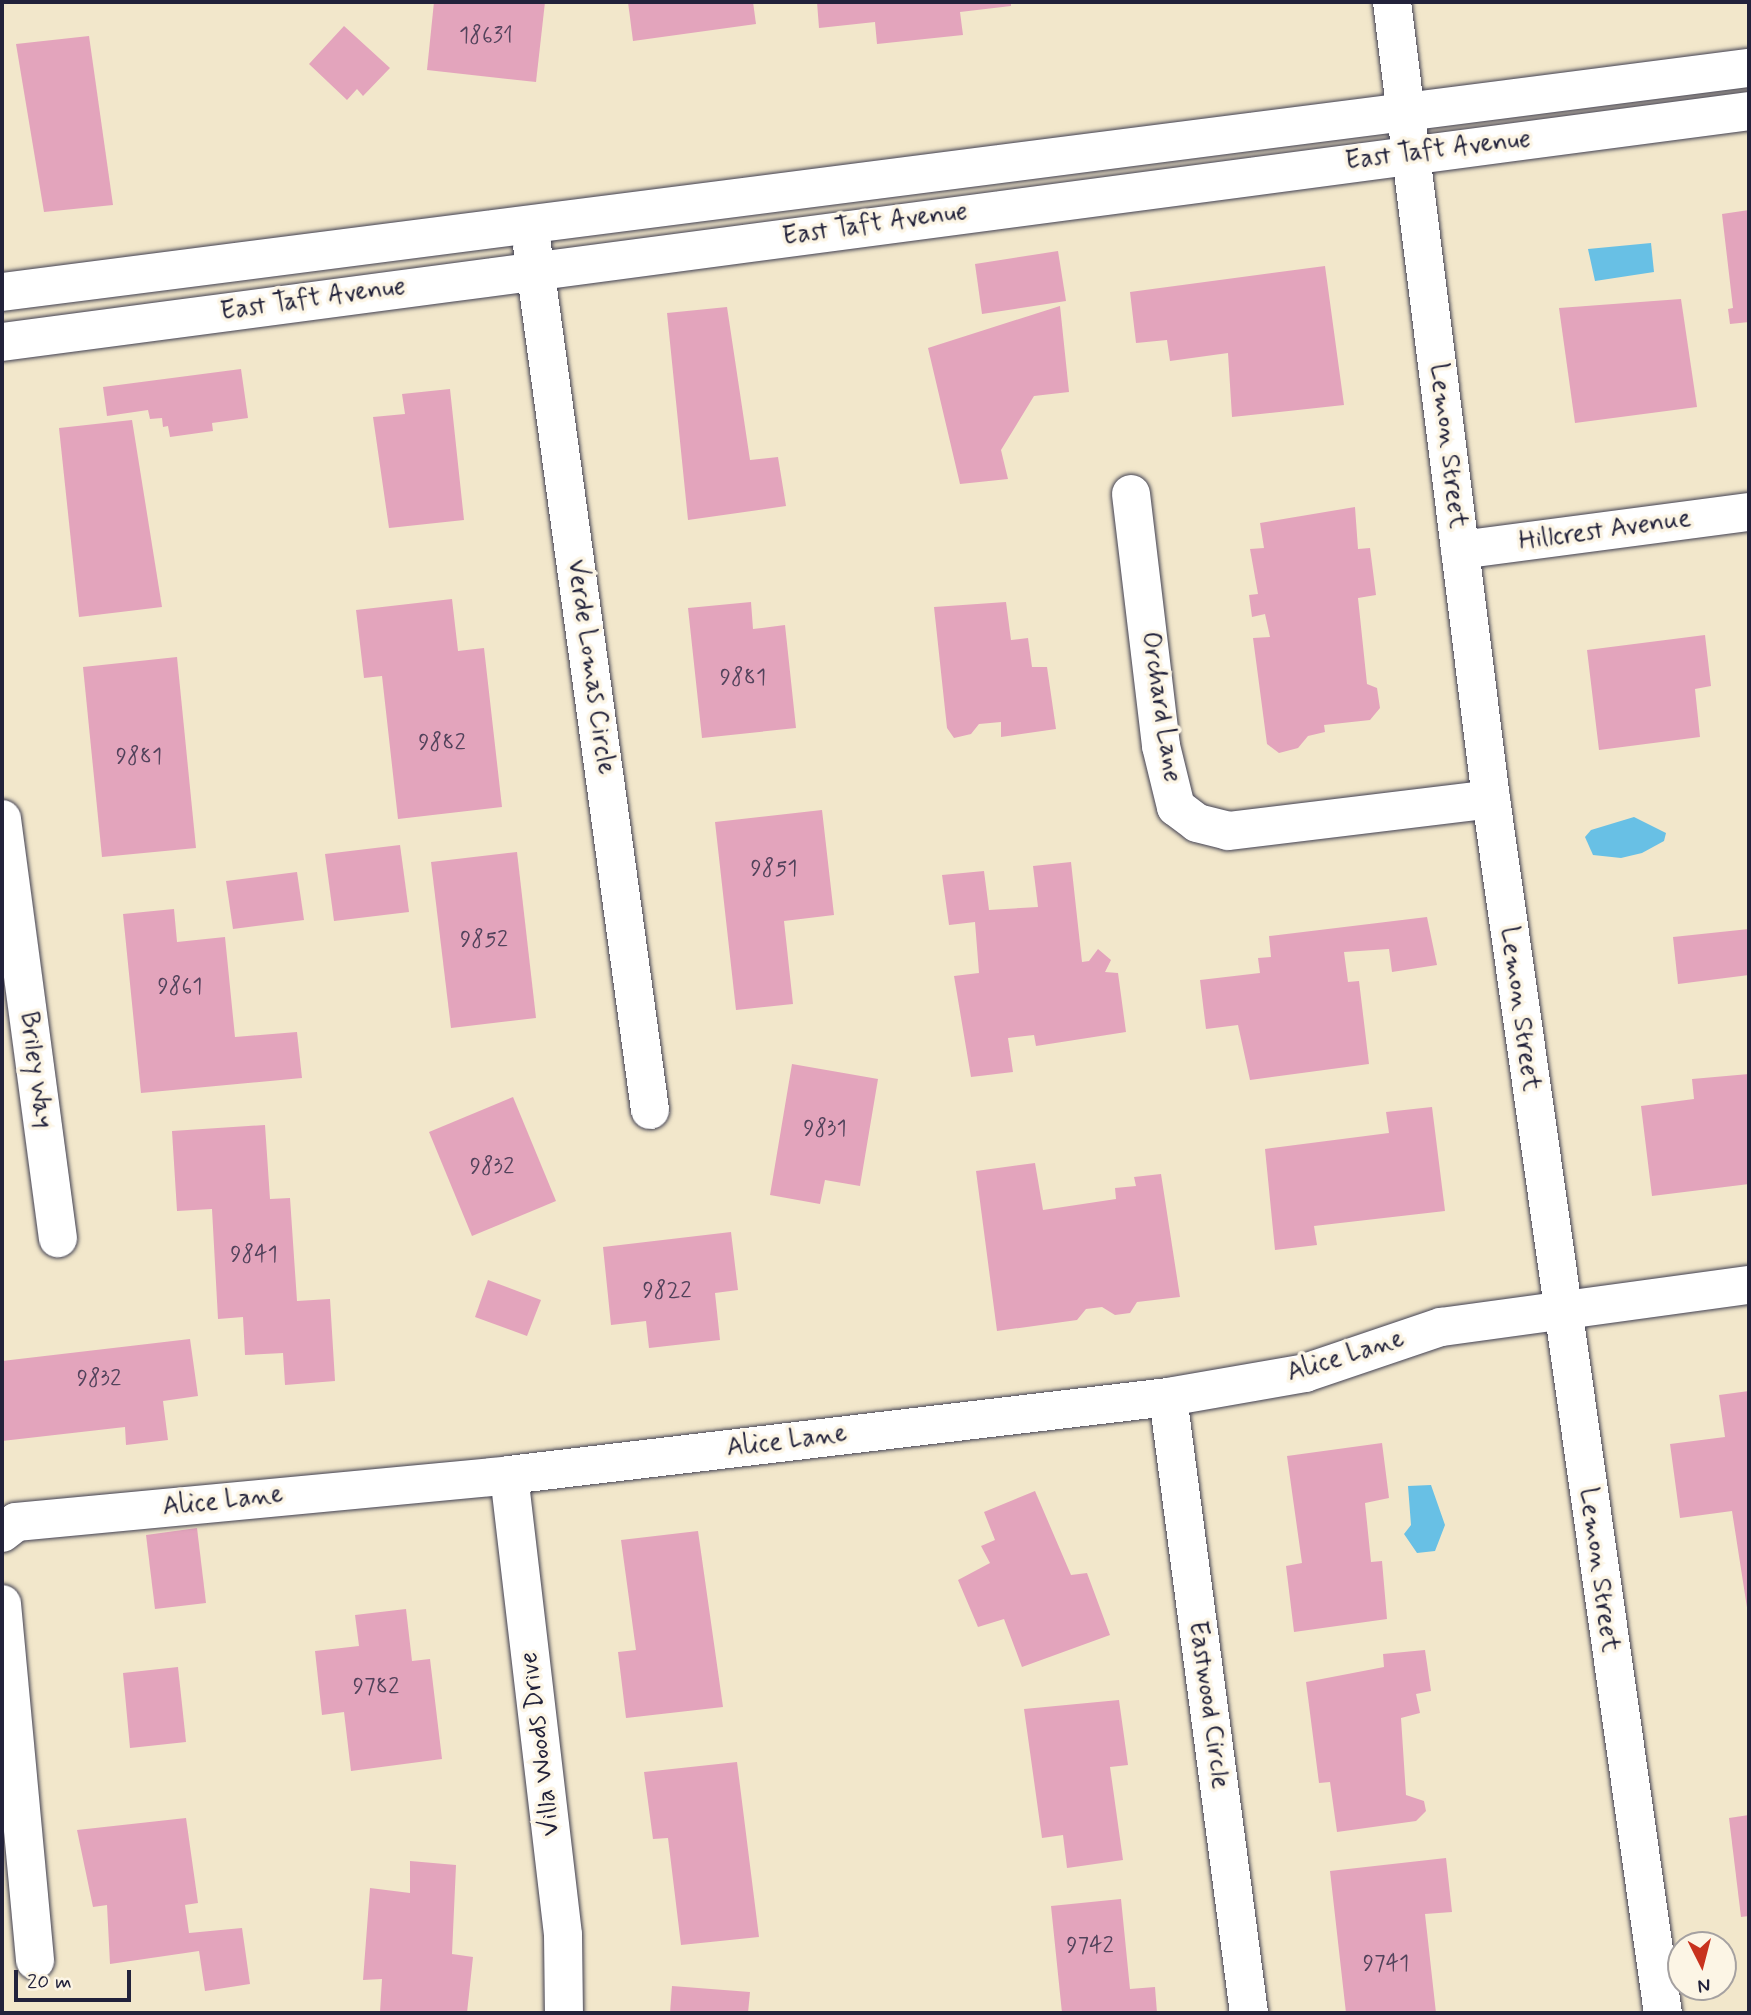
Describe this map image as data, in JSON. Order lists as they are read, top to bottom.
{
  "streets": {
    "street": [
      "East Taft Avenue",
      "Lemon Street",
      "Hillcrest Avenue",
      "Verde Lomas Circle",
      "Orchard Lane",
      "Briley Way",
      "Alice Lane",
      "Eastwood Circle",
      "Villa Woods Drive"
    ]
  },
  "crossings": [
    ["East Taft Avenue", "Lemon Street"],
    ["East Taft Avenue", "Verde Lomas Circle"],
    ["Lemon Street", "Hillcrest Avenue"],
    ["Lemon Street", "Orchard Lane"],
    ["Lemon Street", "Alice Lane"],
    ["Alice Lane", "Eastwood Circle"],
    ["Alice Lane", "Villa Woods Drive"]
  ],
  "house_numbers": [
    "18631",
    "9881",
    "9882",
    "9881",
    "9851",
    "9852",
    "9861",
    "9831",
    "9832",
    "9841",
    "9822",
    "9832",
    "9782",
    "9742",
    "9741"
  ],
  "scale_bar": "20 m",
  "north": "bottom"
}
